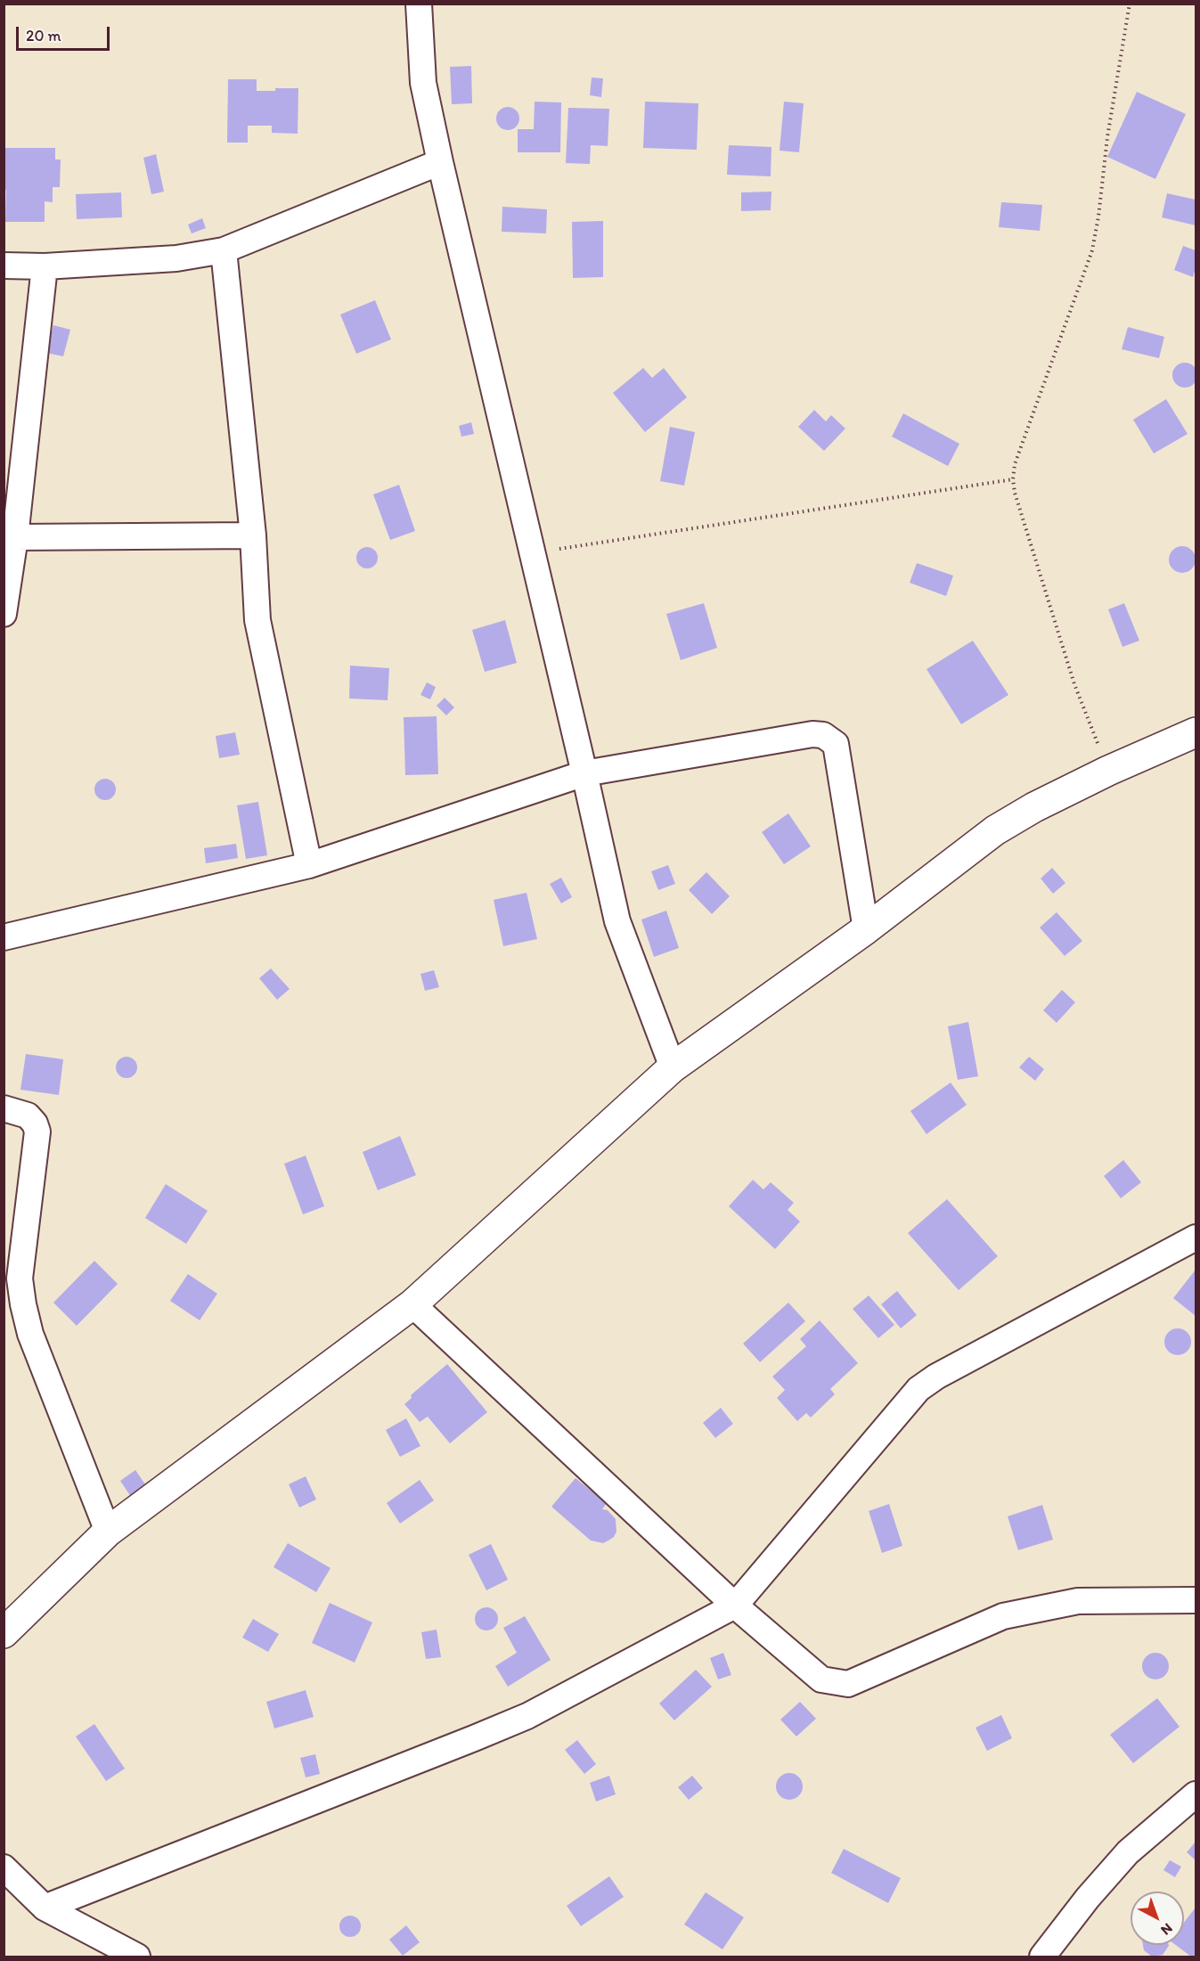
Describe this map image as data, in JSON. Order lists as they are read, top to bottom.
{
  "scale_bar": "20 m",
  "north": "bottom right"
}
